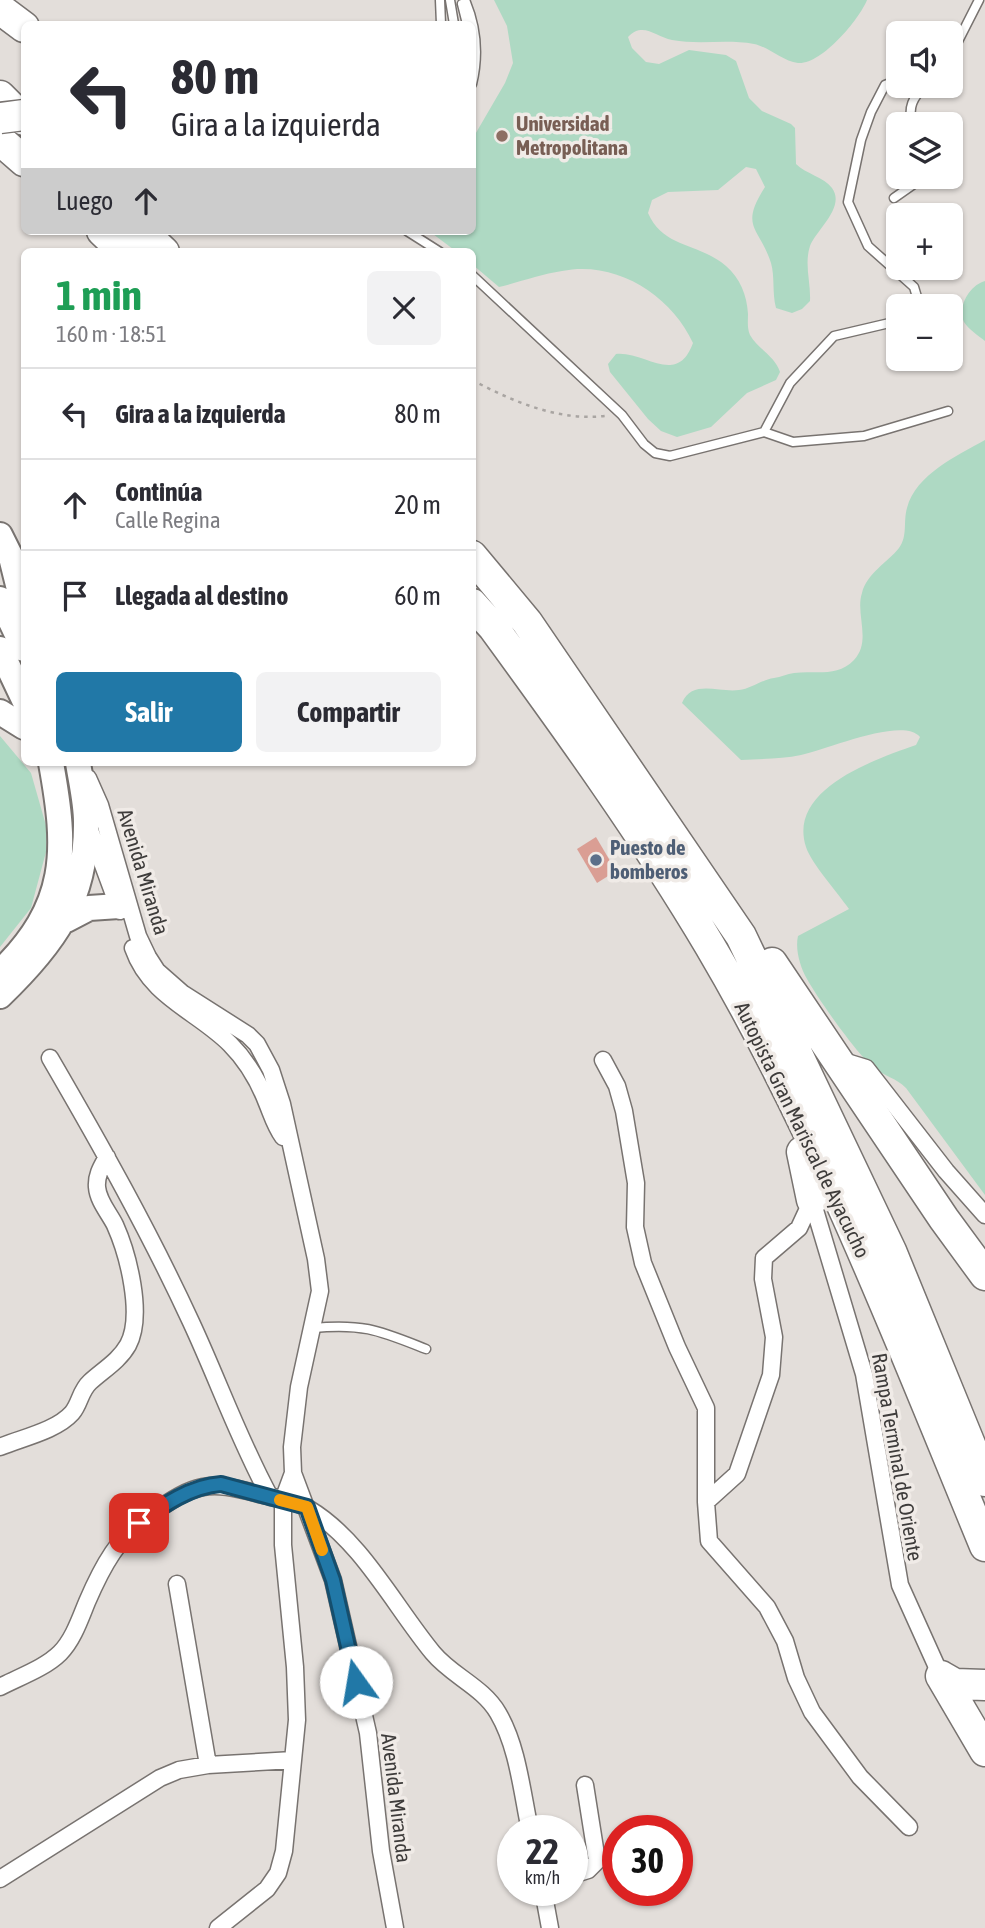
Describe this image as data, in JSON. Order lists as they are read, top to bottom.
{
  "streets": {
    "highway": ["Autopista Gran Mariscal de Ayacucho"],
    "street": ["Avenida Miranda", "Rampa Terminal de Oriente"]
  },
  "places": ["Universidad Metropolitana", "Puesto de bomberos"],
  "page": {
    "map_buttons": ["+", "−"],
    "turn": ["80 m", "Gira a la izquierda"],
    "then": "Luego",
    "heading": ["1 min", "160 m · 18:51"],
    "list": [
      {
        "name": "Gira a la izquierda",
        "value": "80 m"
      },
      {
        "name": "Continúa",
        "note": "Calle Regina",
        "value": "20 m"
      },
      {
        "name": "Llegada al destino",
        "value": "60 m"
      }
    ],
    "buttons": ["Salir", "Compartir"],
    "speed": "22 km/h",
    "limit": "30"
  }
}
